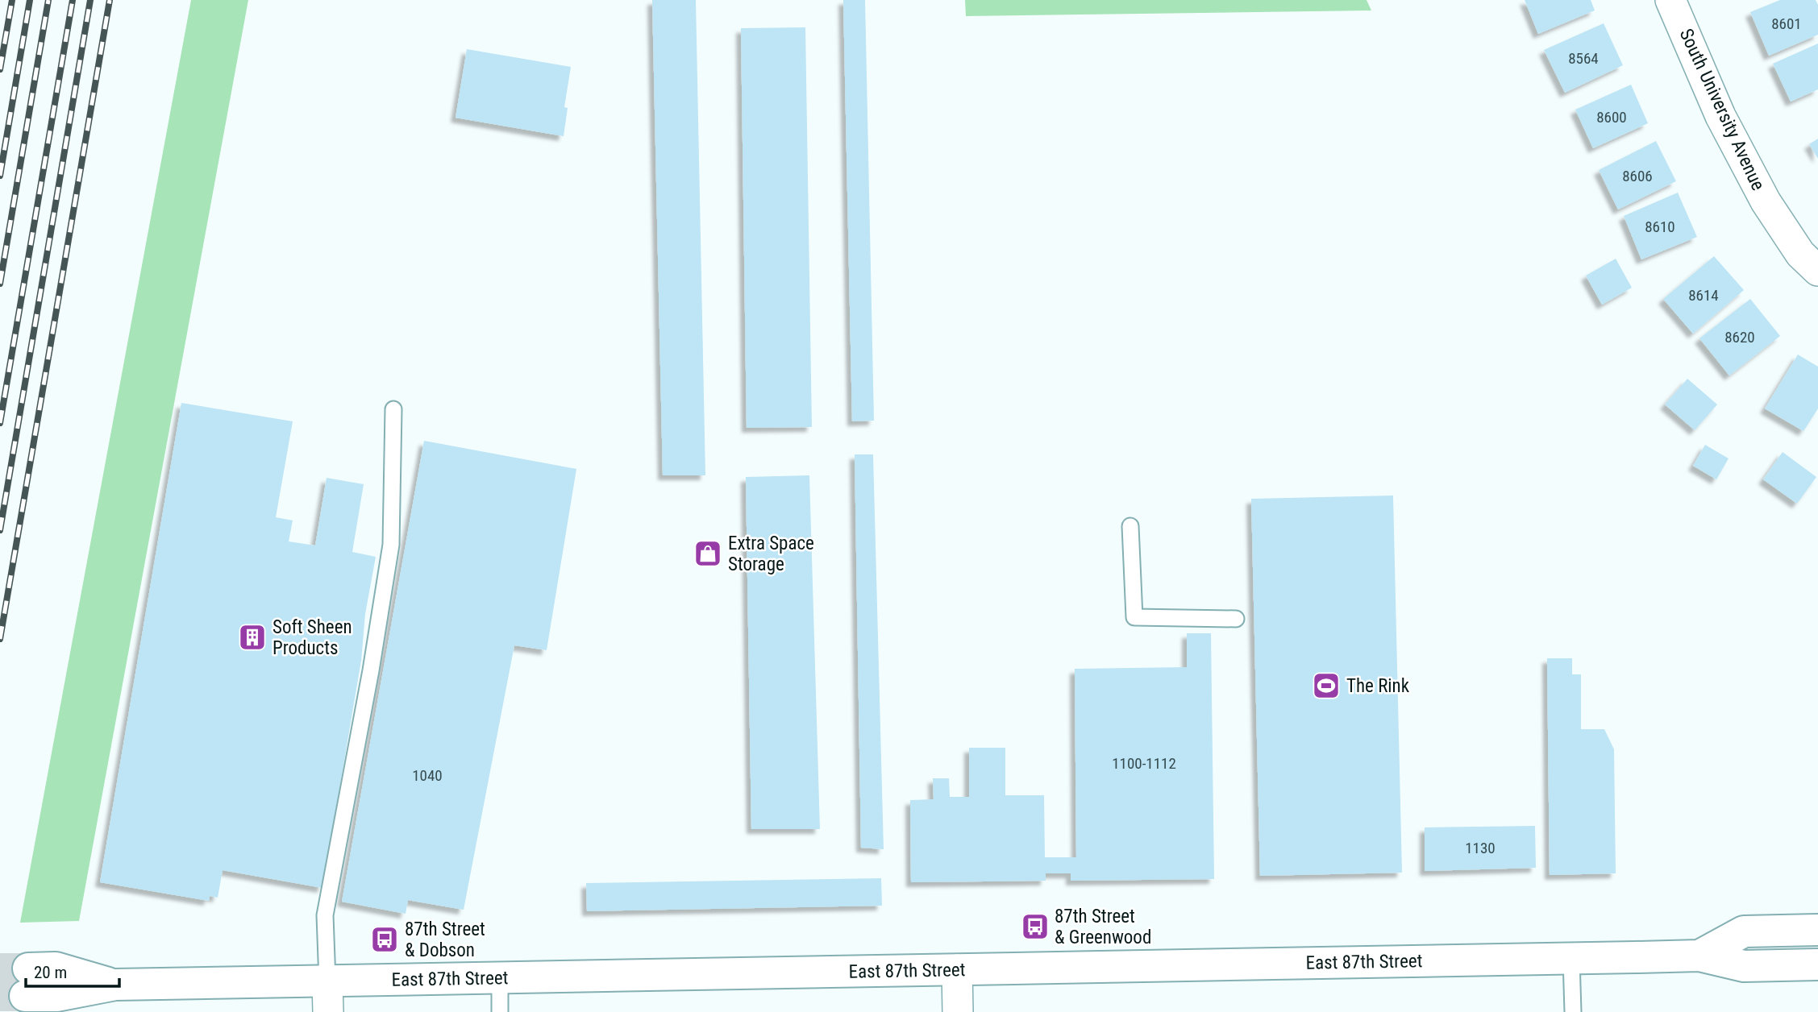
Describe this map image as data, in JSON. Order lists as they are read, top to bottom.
{
  "streets": {
    "main road": ["East 87th Street"],
    "street": ["South University Avenue"]
  },
  "places": {
    "shop": ["Extra Space Storage"],
    "building": ["Soft Sheen Products"],
    "sports": ["The Rink"],
    "bus stop": ["87th Street & Greenwood", "87th Street & Dobson"]
  },
  "house_numbers": [
    "8601",
    "8564",
    "8600",
    "8606",
    "8610",
    "8614",
    "8620",
    "1100-1112",
    "1040",
    "1130"
  ],
  "scale_bar": "20 m"
}
